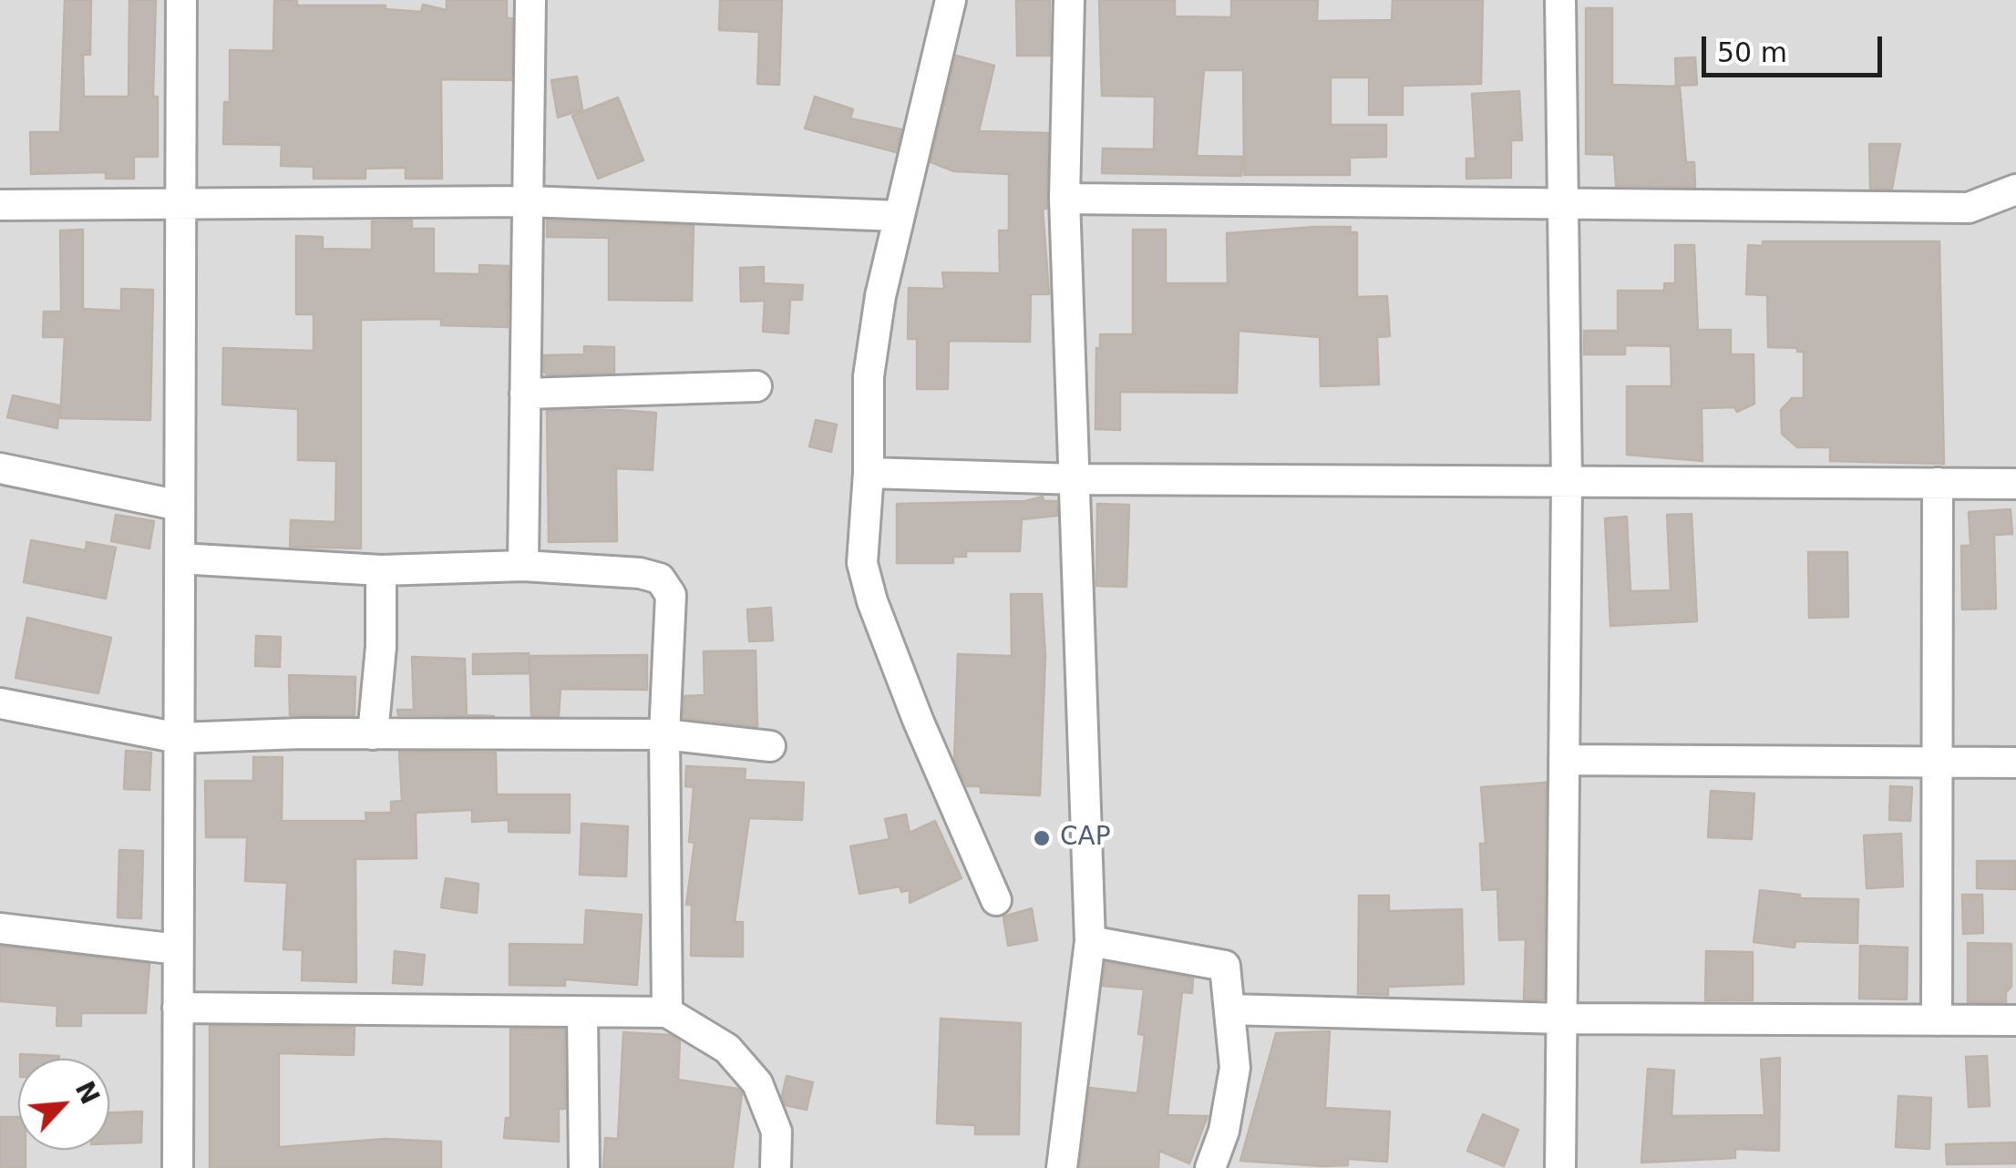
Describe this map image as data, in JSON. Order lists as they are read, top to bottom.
{
  "places": ["CAP"],
  "scale_bar": "50 m",
  "north": "top right"
}
